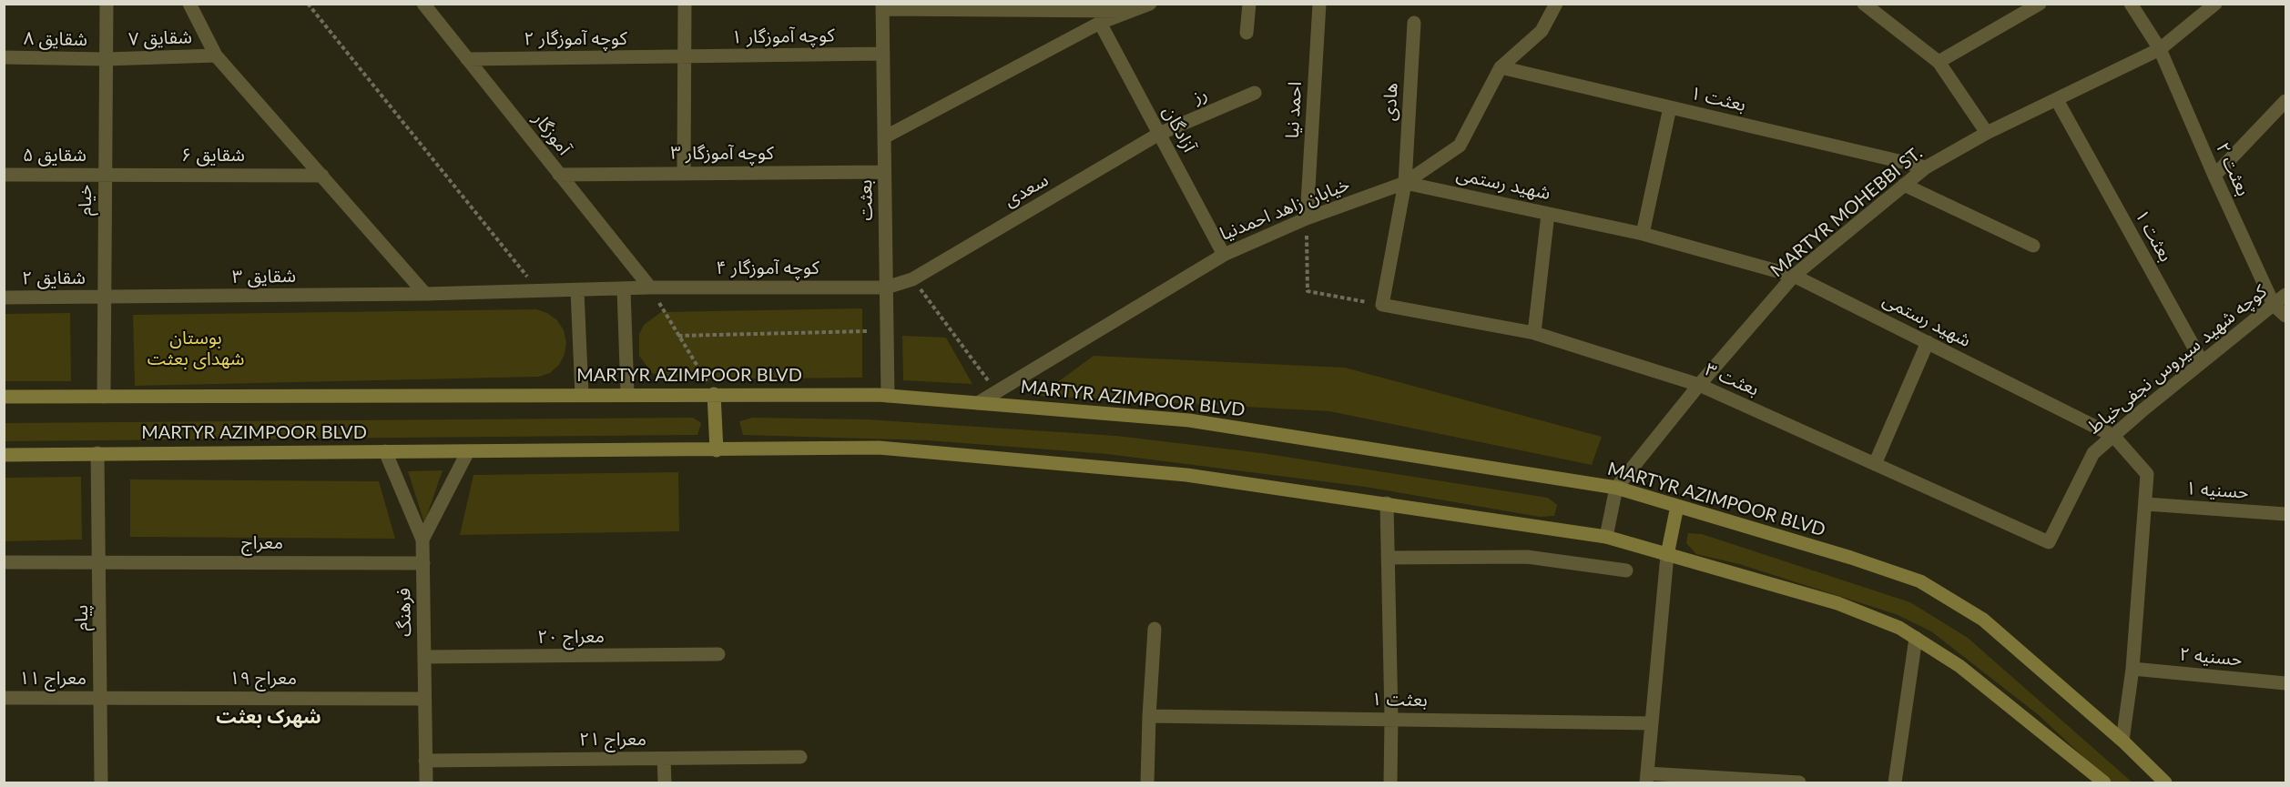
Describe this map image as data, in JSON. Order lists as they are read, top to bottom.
{
  "streets": {
    "main road": ["MARTYR AZIMPOOR BLVD"],
    "street": [
      "کوچه آموزگار ۱",
      "شقایق ۷",
      "شقایق ۸",
      "کوچه آموزگار ۲",
      "رز",
      "بعثت ۱",
      "هادی",
      "احمد نیا",
      "آزادگان",
      "آموزگار",
      "کوچه آموزگار ۳",
      "شقایق ۵",
      "شقایق ۶",
      "بعثت ۲",
      "شهید رستمی",
      "سعدی",
      "خیام",
      "بعثت",
      "خیابان زاهد احمدنیا",
      "MARTYR MOHEBBI ST.",
      "کوچه آموزگار ۴",
      "شقایق ۳",
      "شقایق ۲",
      "کوچه شهید سیروس نجفی‌خیاط",
      "بعثت ۳",
      "حسنیه ۱",
      "معراج",
      "فرهنگ",
      "پیام",
      "معراج ۲۰",
      "حسنیه ۲",
      "معراج ۱۱",
      "معراج ۱۹",
      "معراج ۲۱"
    ]
  },
  "crossings": [
    ["کوچه آموزگار ۱", "کوچه آموزگار ۲"],
    ["کوچه آموزگار ۱", "بعثت"],
    ["شقایق ۷", "شقایق ۸"],
    ["شقایق ۷", "خیام"],
    ["شقایق ۸", "خیام"],
    ["کوچه آموزگار ۲", "آموزگار"],
    ["رز", "آزادگان"],
    ["رز", "سعدی"],
    ["بعثت ۱", "خیابان زاهد احمدنیا"],
    ["بعثت ۱", "MARTYR MOHEBBI ST."],
    ["بعثت ۱", "کوچه شهید سیروس نجفی‌خیاط"],
    ["هادی", "شهید رستمی"],
    ["هادی", "خیابان زاهد احمدنیا"],
    ["هادی", "بعثت ۳"],
    ["احمد نیا", "خیابان زاهد احمدنیا"],
    ["آزادگان", "سعدی"],
    ["آزادگان", "خیابان زاهد احمدنیا"],
    ["آموزگار", "کوچه آموزگار ۳"],
    ["آموزگار", "کوچه آموزگار ۴"],
    ["کوچه آموزگار ۳", "بعثت"],
    ["شقایق ۵", "شقایق ۶"],
    ["شقایق ۵", "خیام"],
    ["شقایق ۶", "خیام"],
    ["بعثت ۲", "MARTYR MOHEBBI ST."],
    ["بعثت ۲", "کوچه شهید سیروس نجفی‌خیاط"],
    ["شهید رستمی", "خیابان زاهد احمدنیا"],
    ["شهید رستمی", "MARTYR MOHEBBI ST."],
    ["شهید رستمی", "کوچه شهید سیروس نجفی‌خیاط"],
    ["شهید رستمی", "MARTYR AZIMPOOR BLVD"],
    ["شهید رستمی", "حسنیه ۱"],
    ["شهید رستمی", "حسنیه ۲"],
    ["سعدی", "بعثت"],
    ["سعدی", "کوچه آموزگار ۴"],
    ["خیام", "شقایق ۳"],
    ["خیام", "شقایق ۲"],
    ["خیام", "MARTYR AZIMPOOR BLVD"],
    ["بعثت", "کوچه آموزگار ۴"],
    ["بعثت", "MARTYR AZIMPOOR BLVD"],
    ["خیابان زاهد احمدنیا", "MARTYR AZIMPOOR BLVD"],
    ["MARTYR MOHEBBI ST.", "MARTYR AZIMPOOR BLVD"],
    ["MARTYR MOHEBBI ST.", "بعثت ۳"],
    ["کوچه آموزگار ۴", "شقایق ۳"],
    ["شقایق ۳", "شقایق ۲"],
    ["کوچه شهید سیروس نجفی‌خیاط", "بعثت ۳"],
    ["MARTYR AZIMPOOR BLVD", "فرهنگ"],
    ["MARTYR AZIMPOOR BLVD", "پیام"],
    ["معراج", "فرهنگ"],
    ["معراج", "پیام"],
    ["فرهنگ", "معراج ۲۰"],
    ["فرهنگ", "معراج ۱۹"],
    ["فرهنگ", "معراج ۲۱"],
    ["پیام", "معراج ۱۱"],
    ["پیام", "معراج ۱۹"],
    ["معراج ۱۱", "معراج ۱۹"]
  ],
  "districts": ["شهرک بعثت"],
  "parks": ["بوستان شهدای بعثت"]
}
